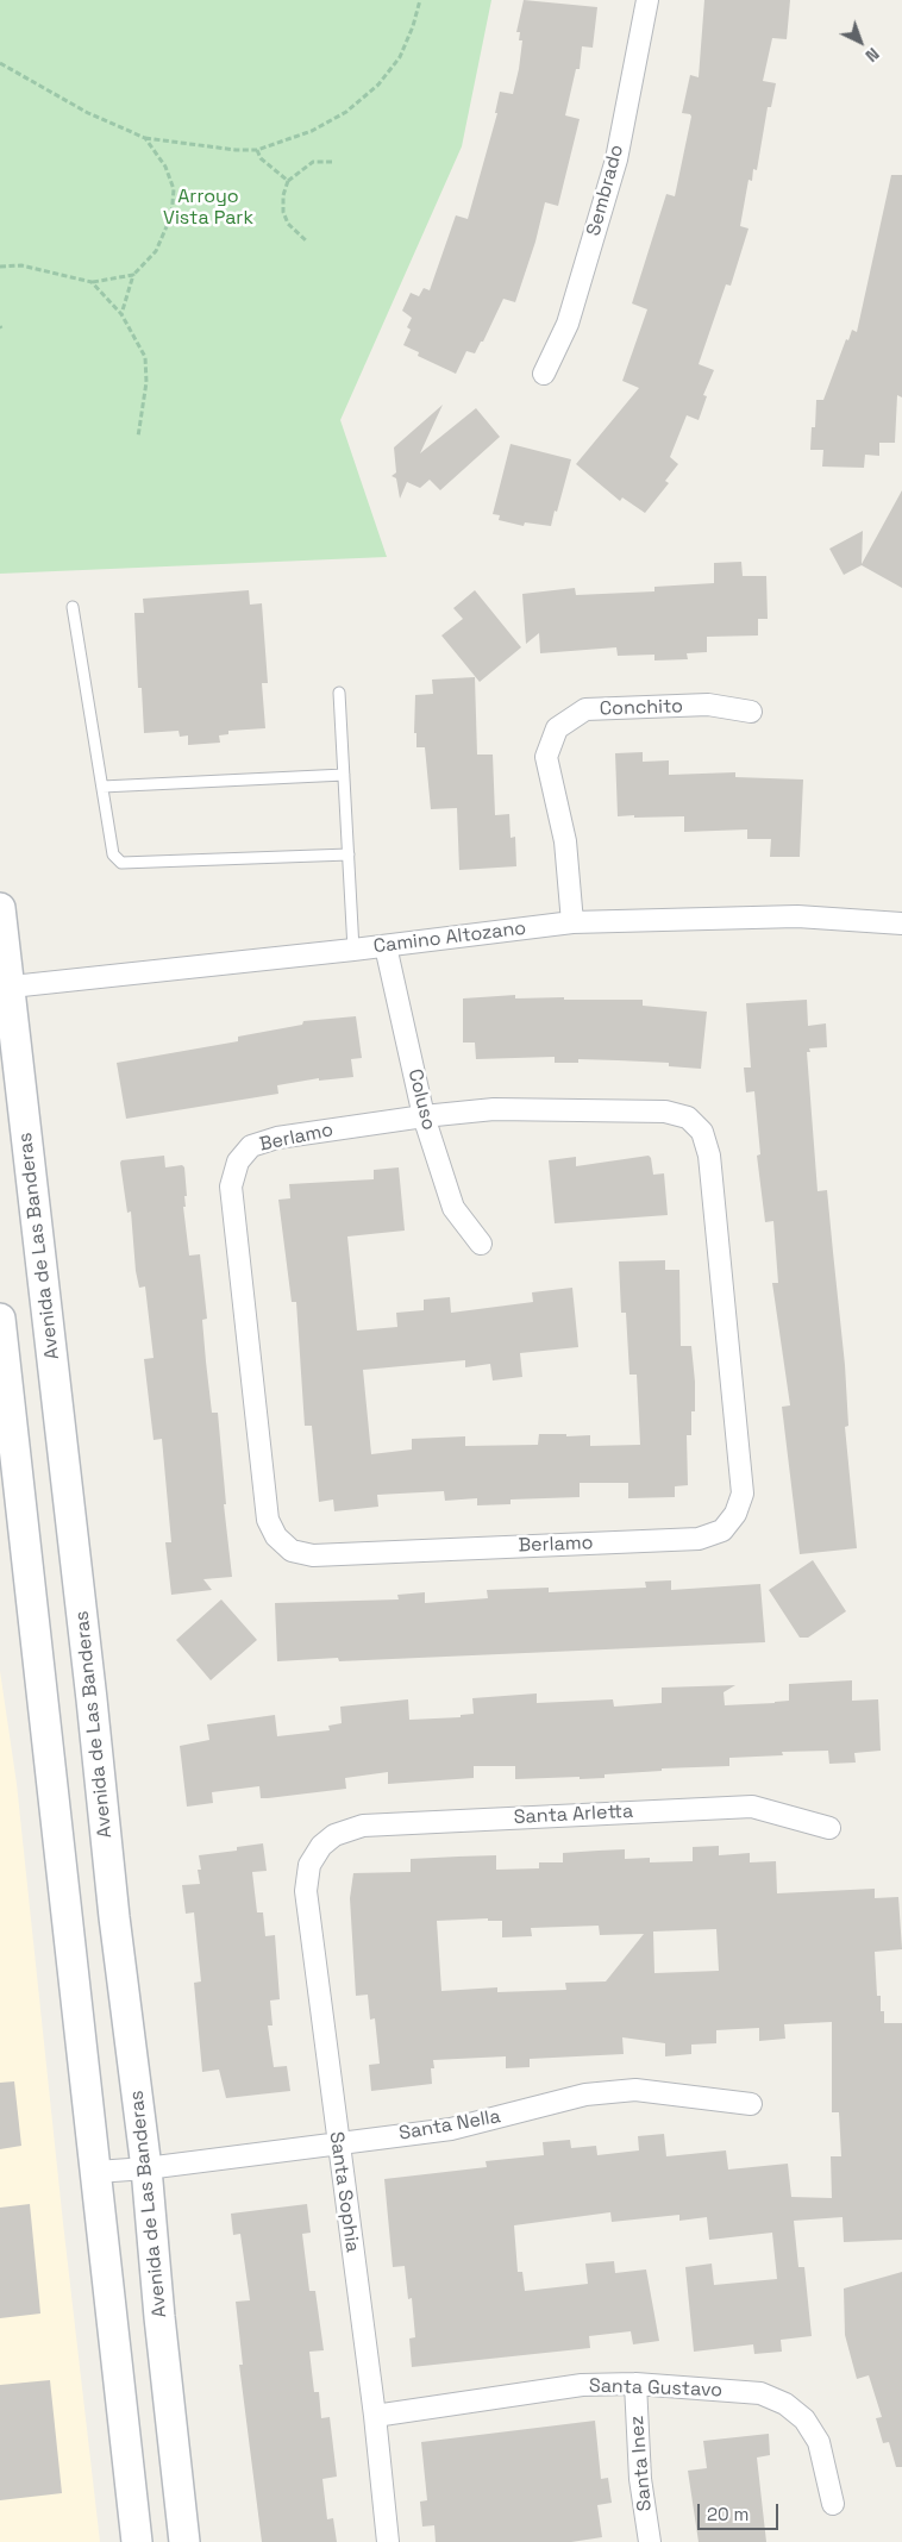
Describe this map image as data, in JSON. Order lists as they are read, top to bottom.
{
  "streets": {
    "main road": ["Avenida de Las Banderas"],
    "street": [
      "Sembrado",
      "Conchito",
      "Camino Altozano",
      "Coluso",
      "Berlamo",
      "Santa Arletta",
      "Santa Nella",
      "Santa Sophia",
      "Santa Gustavo",
      "Santa Inez"
    ]
  },
  "crossings": [
    ["Conchito", "Camino Altozano"],
    ["Camino Altozano", "Coluso"],
    ["Camino Altozano", "Avenida de Las Banderas"],
    ["Coluso", "Berlamo"],
    ["Avenida de Las Banderas", "Santa Nella"],
    ["Santa Arletta", "Santa Sophia"],
    ["Santa Nella", "Santa Sophia"],
    ["Santa Sophia", "Santa Gustavo"],
    ["Santa Gustavo", "Santa Inez"]
  ],
  "parks": ["Arroyo Vista Park"],
  "scale_bar": "20 m",
  "north": "bottom right"
}
